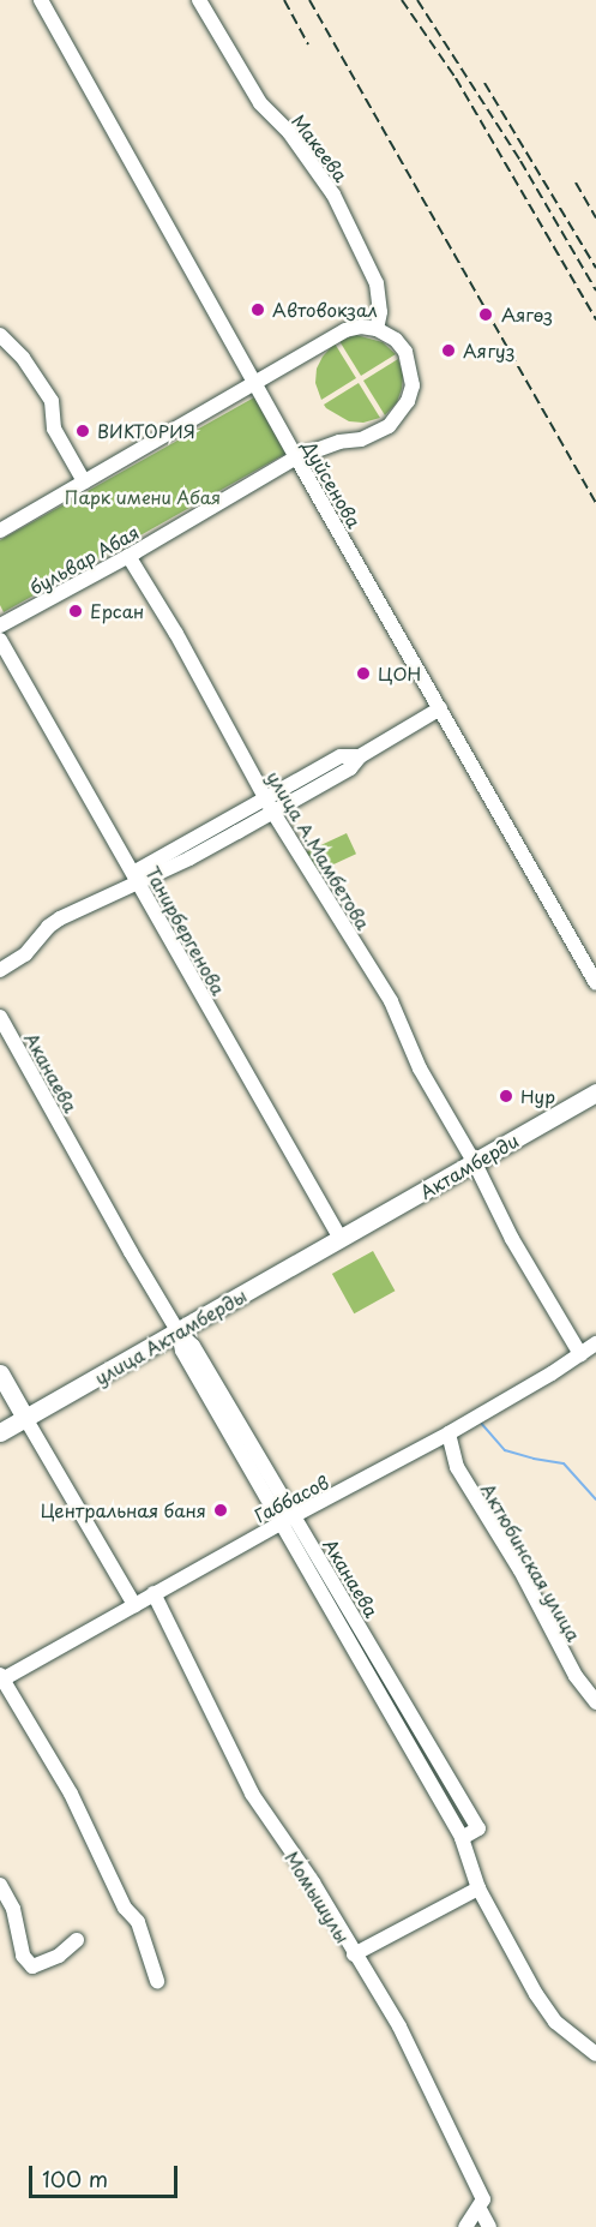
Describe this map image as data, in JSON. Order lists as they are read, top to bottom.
{
  "streets": {
    "main road": ["Актамберди", "улица Актамберды"],
    "street": [
      "Макеева",
      "Дуйсенова",
      "бульвар Абая",
      "улица А.Мамбетова",
      "Танирбергенова",
      "Аканаева",
      "Габбасов",
      "Актюбинская улица",
      "Момышулы"
    ]
  },
  "crossings": [
    ["Дуйсенова", "бульвар Абая"],
    ["бульвар Абая", "улица А.Мамбетова"],
    ["улица А.Мамбетова", "Актамберди"],
    ["улица А.Мамбетова", "Габбасов"],
    ["Танирбергенова", "Актамберди"],
    ["Танирбергенова", "улица Актамберды"],
    ["Аканаева", "улица Актамберды"],
    ["Аканаева", "Габбасов"],
    ["Актамберди", "улица Актамберды"],
    ["Габбасов", "Актюбинская улица"],
    ["Габбасов", "Момышулы"]
  ],
  "parks": ["Парк имени Абая"],
  "places": [
    "Автовокзал",
    "Аягөз",
    "Аягуз",
    "ВИКТОРИЯ",
    "Ерсан",
    "ЦОН",
    "Нур",
    "Центральная баня"
  ],
  "scale_bar": "100 m"
}
